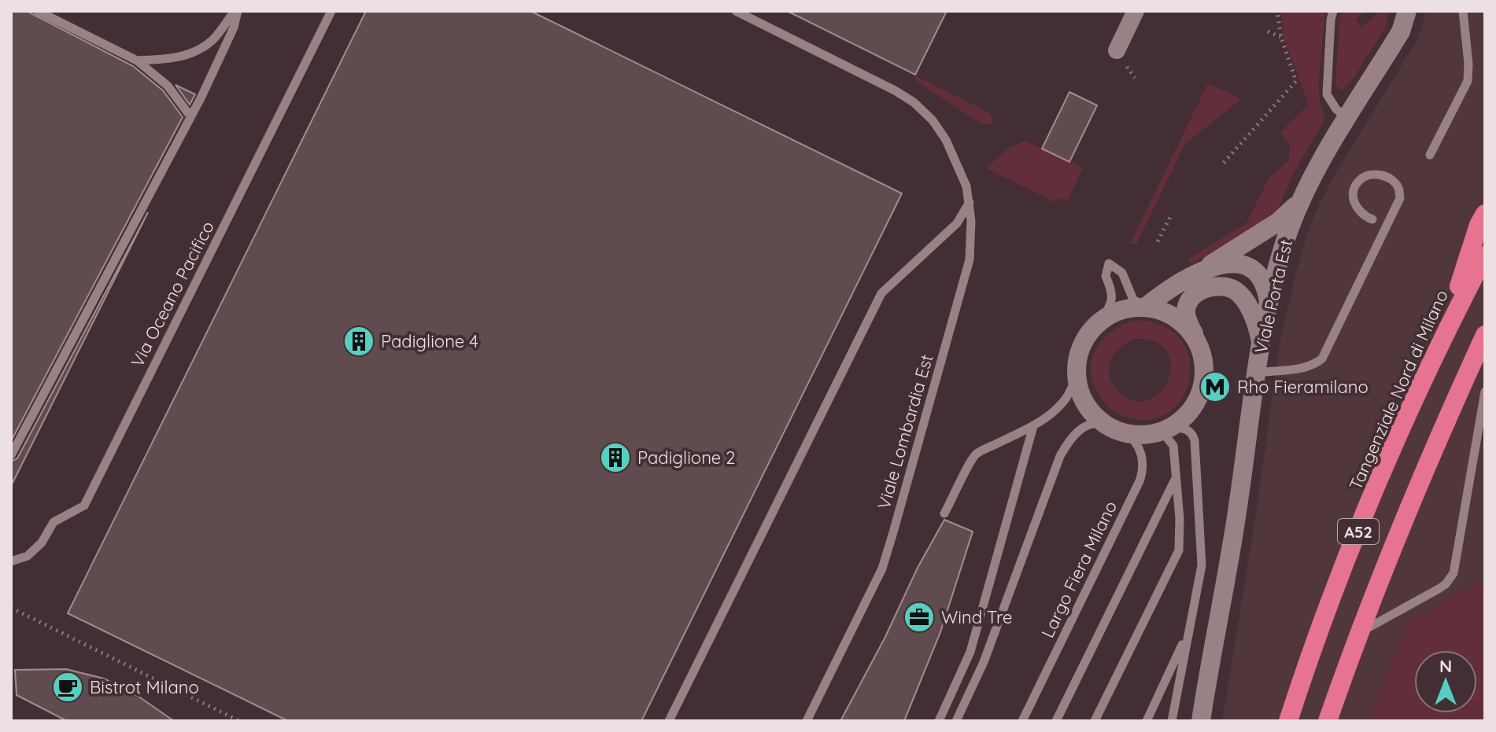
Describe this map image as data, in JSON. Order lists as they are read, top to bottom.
{
  "streets": {
    "highway": ["Tangenziale Nord di Milano", "A52"],
    "street": ["Viale Porta Est"],
    "lane": ["Via Oceano Pacifico", "Viale Lombardia Est", "Largo Fiera Milano"]
  },
  "places": {
    "building": ["Padiglione 4", "Padiglione 2"],
    "metro station": ["Rho Fieramilano"],
    "office": ["Wind Tre"],
    "cafe": ["Bistrot Milano"]
  },
  "north": "top"
}
